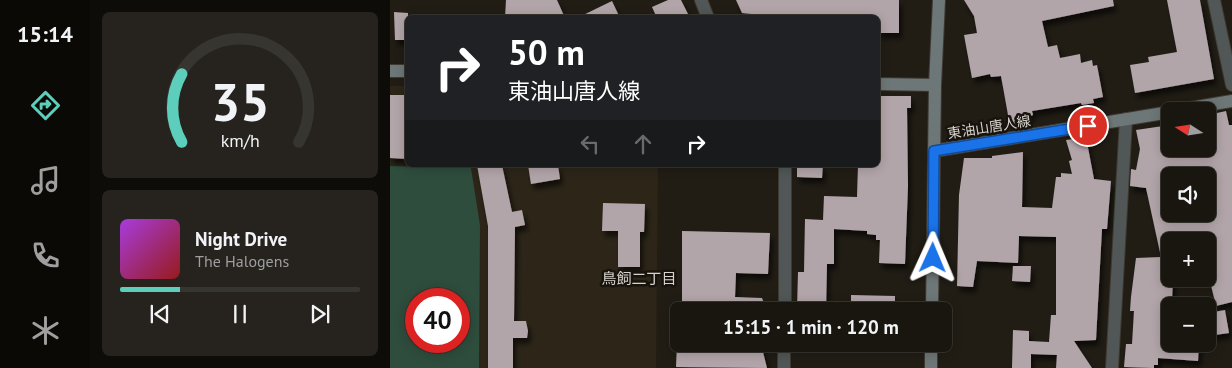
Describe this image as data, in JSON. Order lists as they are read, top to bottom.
{
  "streets": {
    "main road": ["東油山唐人線"]
  },
  "districts": ["鳥飼二丁目"],
  "north": "left",
  "page": {
    "tabs": "15:14",
    "turn": ["50 m", "東油山唐人線"],
    "map_buttons": ["+", "−"],
    "song": ["Night Drive", "The Halogens"],
    "limit": "40",
    "trip": "15:15 · 1 min · 120 m",
    "gauge": ["35", "km/h"]
  }
}
